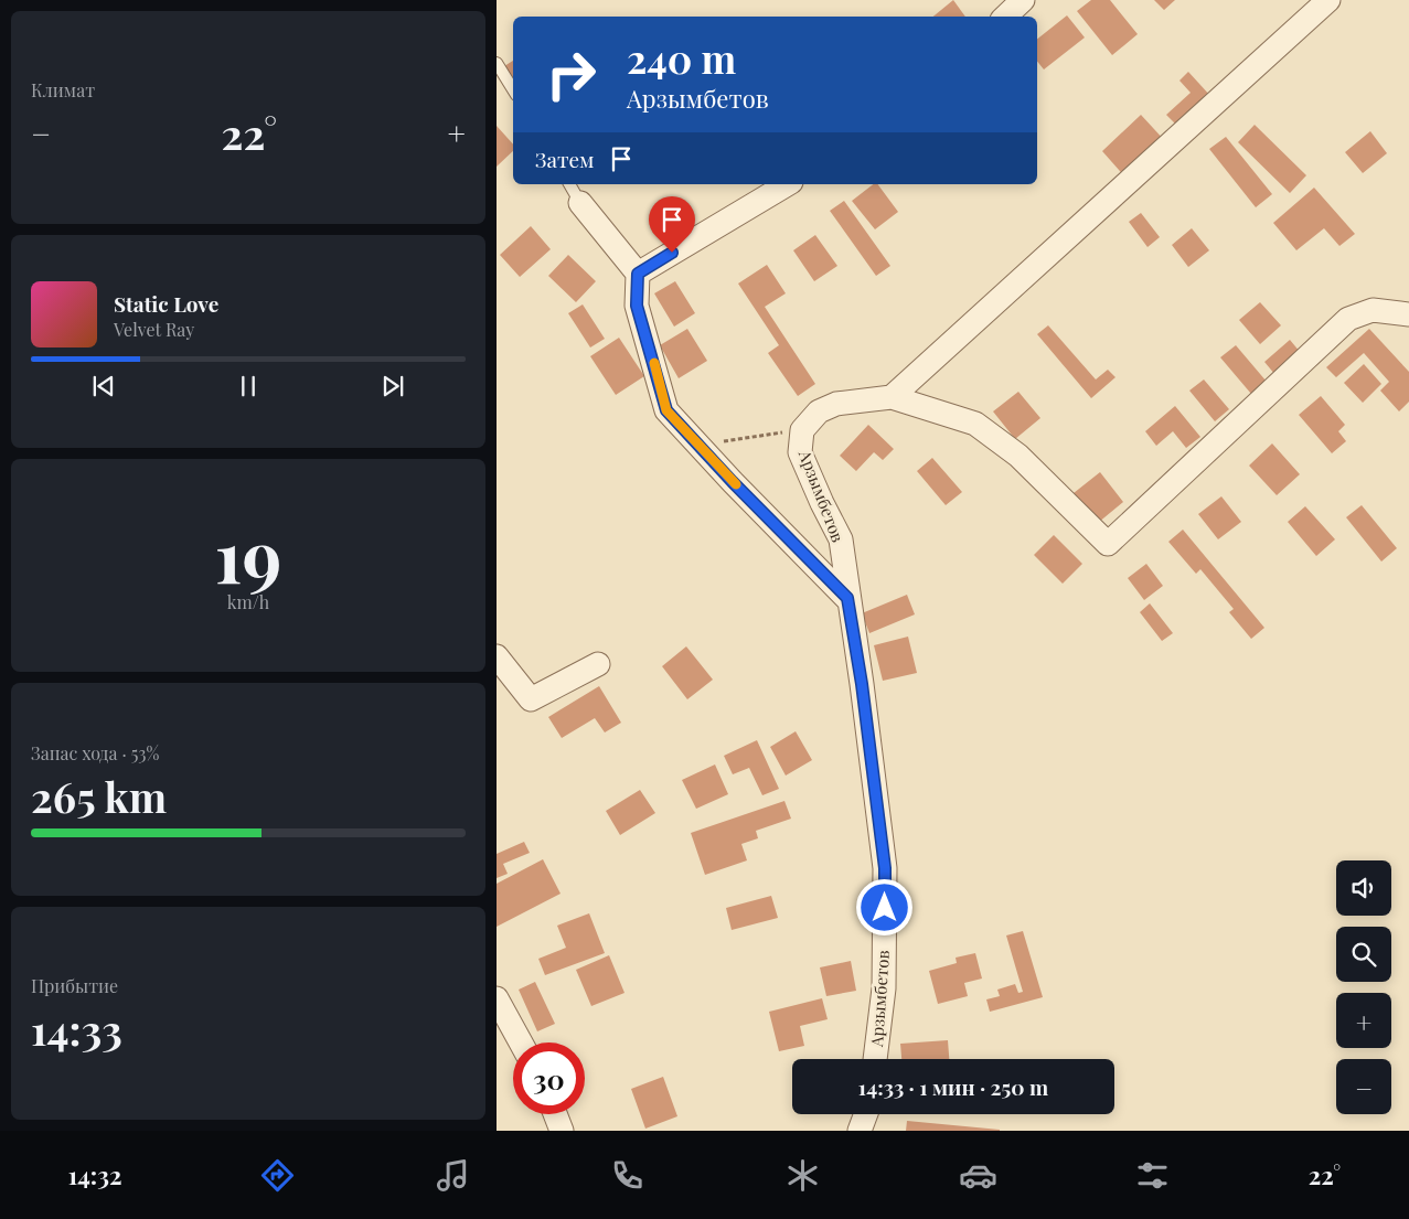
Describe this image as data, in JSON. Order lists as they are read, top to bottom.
{
  "streets": {
    "street": ["Арзымбетов"]
  },
  "page": {
    "tile": [
      "Климат",
      ["19", "km/h"],
      ["Запас хода · 53%", "265 km"],
      ["Прибытие", "14:33"]
    ],
    "turn": ["240 m", "Арзымбетов"],
    "heat": ["−", "22°", "+"],
    "then": "Затем",
    "song": ["Static Love", "Velvet Ray"],
    "map_buttons": ["+", "−"],
    "limit": "30",
    "trip": "14:33 · 1 мин · 250 m",
    "tabs": ["14:32", "22°"]
  }
}
